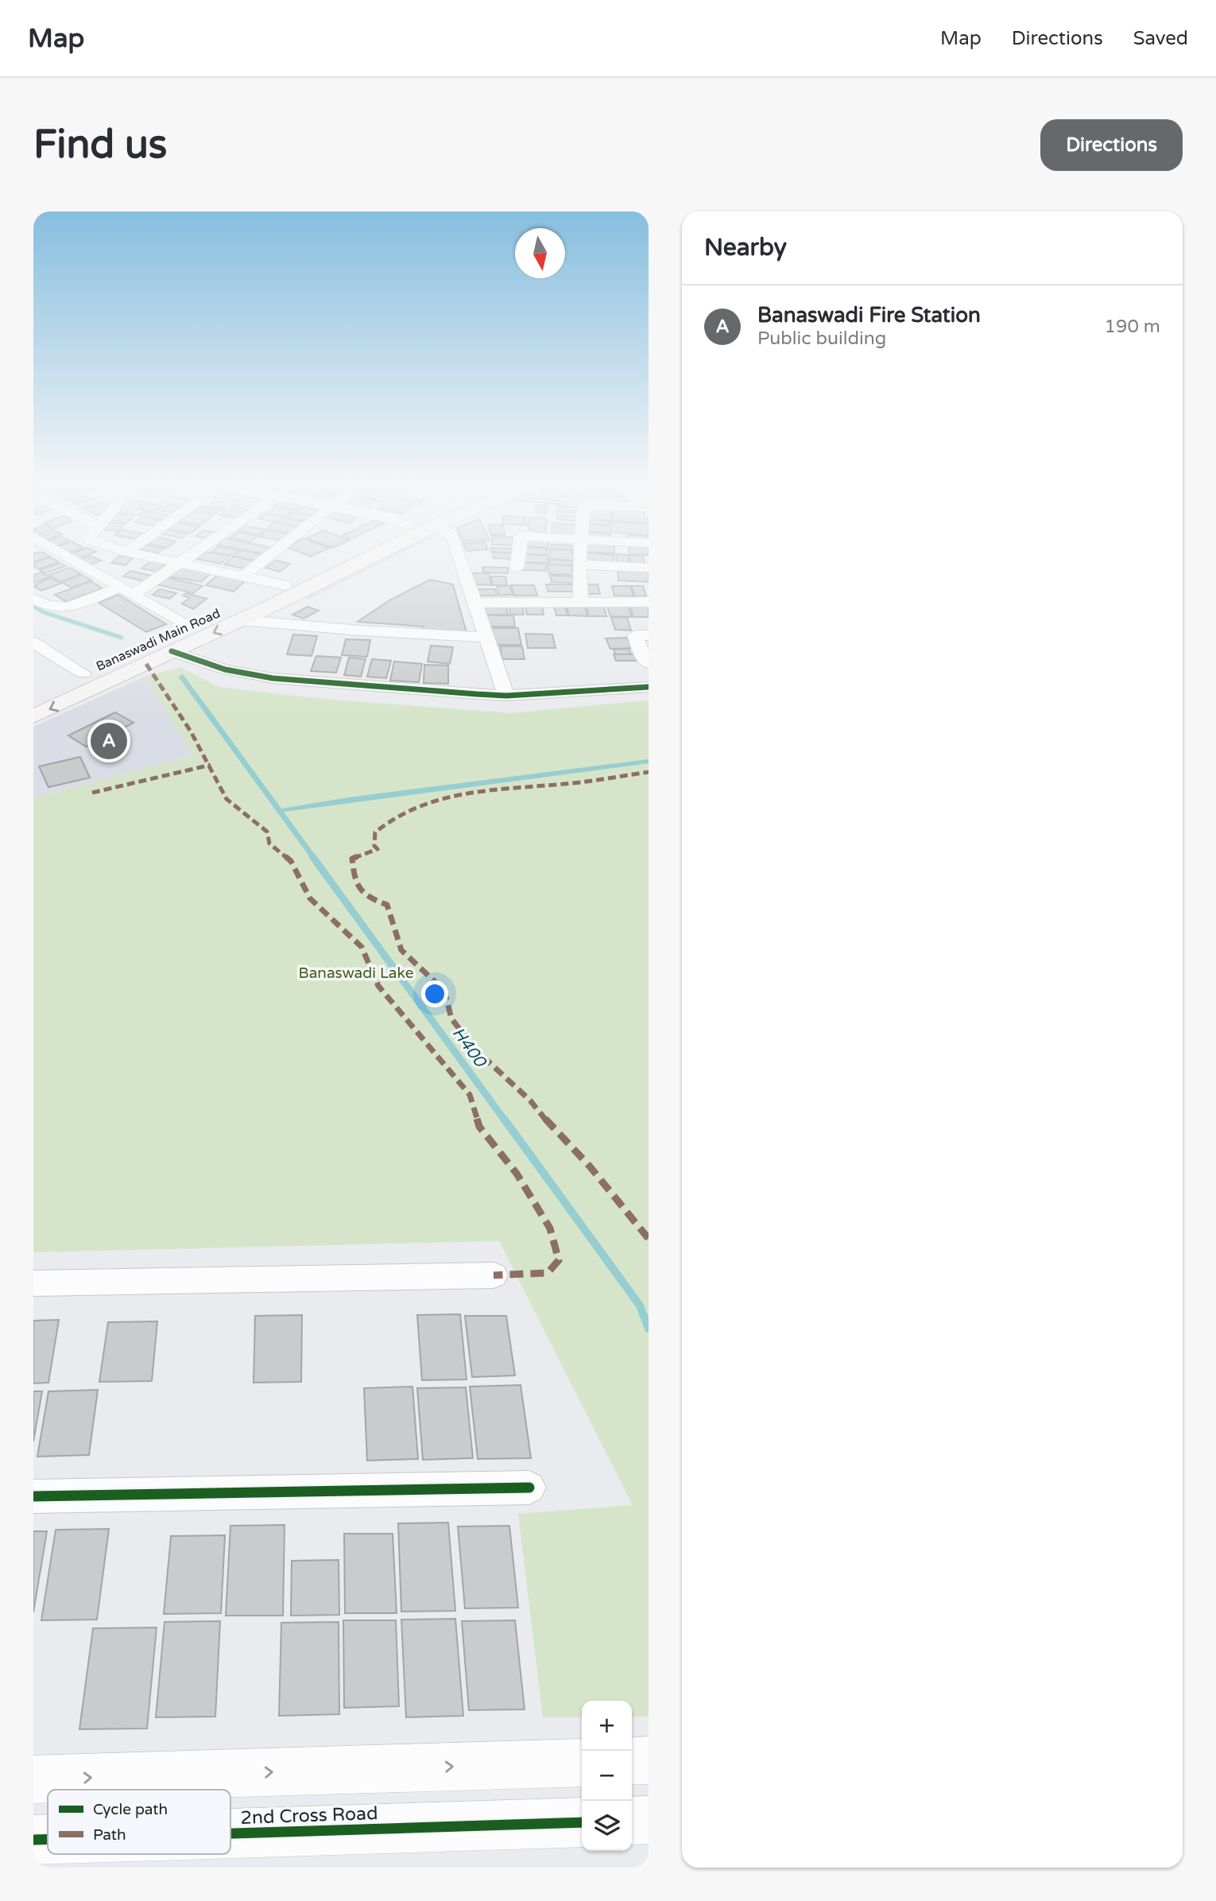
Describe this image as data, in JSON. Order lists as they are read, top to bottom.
{
  "streets": {
    "main road": ["Banaswadi Main Road"],
    "street": ["2nd Cross Road"]
  },
  "water": ["H400"],
  "parks": ["Banaswadi Lake"],
  "legend": ["Cycle path", "Path"],
  "north": "bottom",
  "page": {
    "header": "Map",
    "nav": ["Map", "Directions", "Saved"],
    "buttons": "Directions",
    "title": "Find us",
    "heading": "Nearby",
    "list": [
      {
        "mark": "A",
        "name": "Banaswadi Fire Station",
        "note": "Public building",
        "value": "190 m"
      }
    ],
    "pins": "A",
    "map_buttons": ["+", "−"]
  }
}
